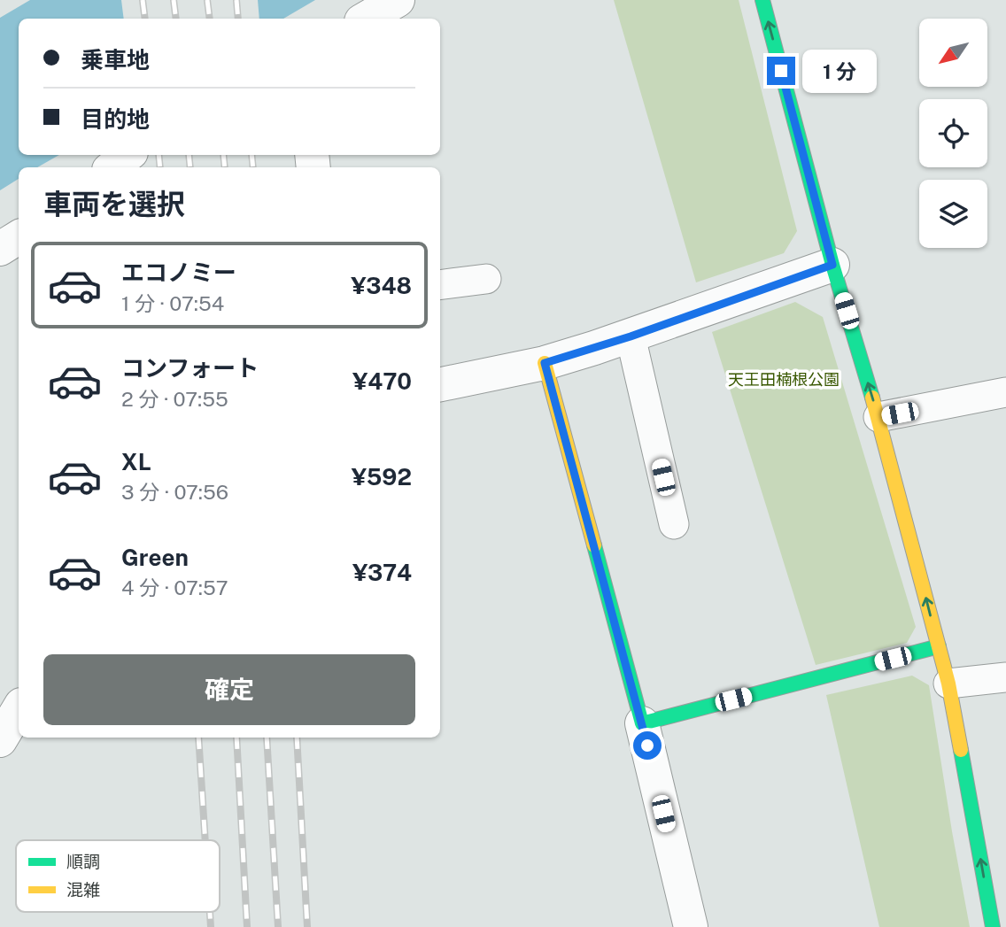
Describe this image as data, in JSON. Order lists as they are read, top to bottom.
{
  "parks": ["天王田楠根公園"],
  "legend": ["順調", "混雑"],
  "north": "bottom left",
  "page": {
    "banner": ["乗車地", "目的地"],
    "bubble": "1 分",
    "heading": "車両を選択",
    "list": [
      {
        "name": "エコノミー",
        "note": "1 分 · 07:54",
        "value": "¥348"
      },
      {
        "name": "コンフォート",
        "note": "2 分 · 07:55",
        "value": "¥470"
      },
      {
        "name": "XL",
        "note": "3 分 · 07:56",
        "value": "¥592"
      },
      {
        "name": "Green",
        "note": "4 分 · 07:57",
        "value": "¥374"
      }
    ],
    "buttons": "確定"
  }
}
